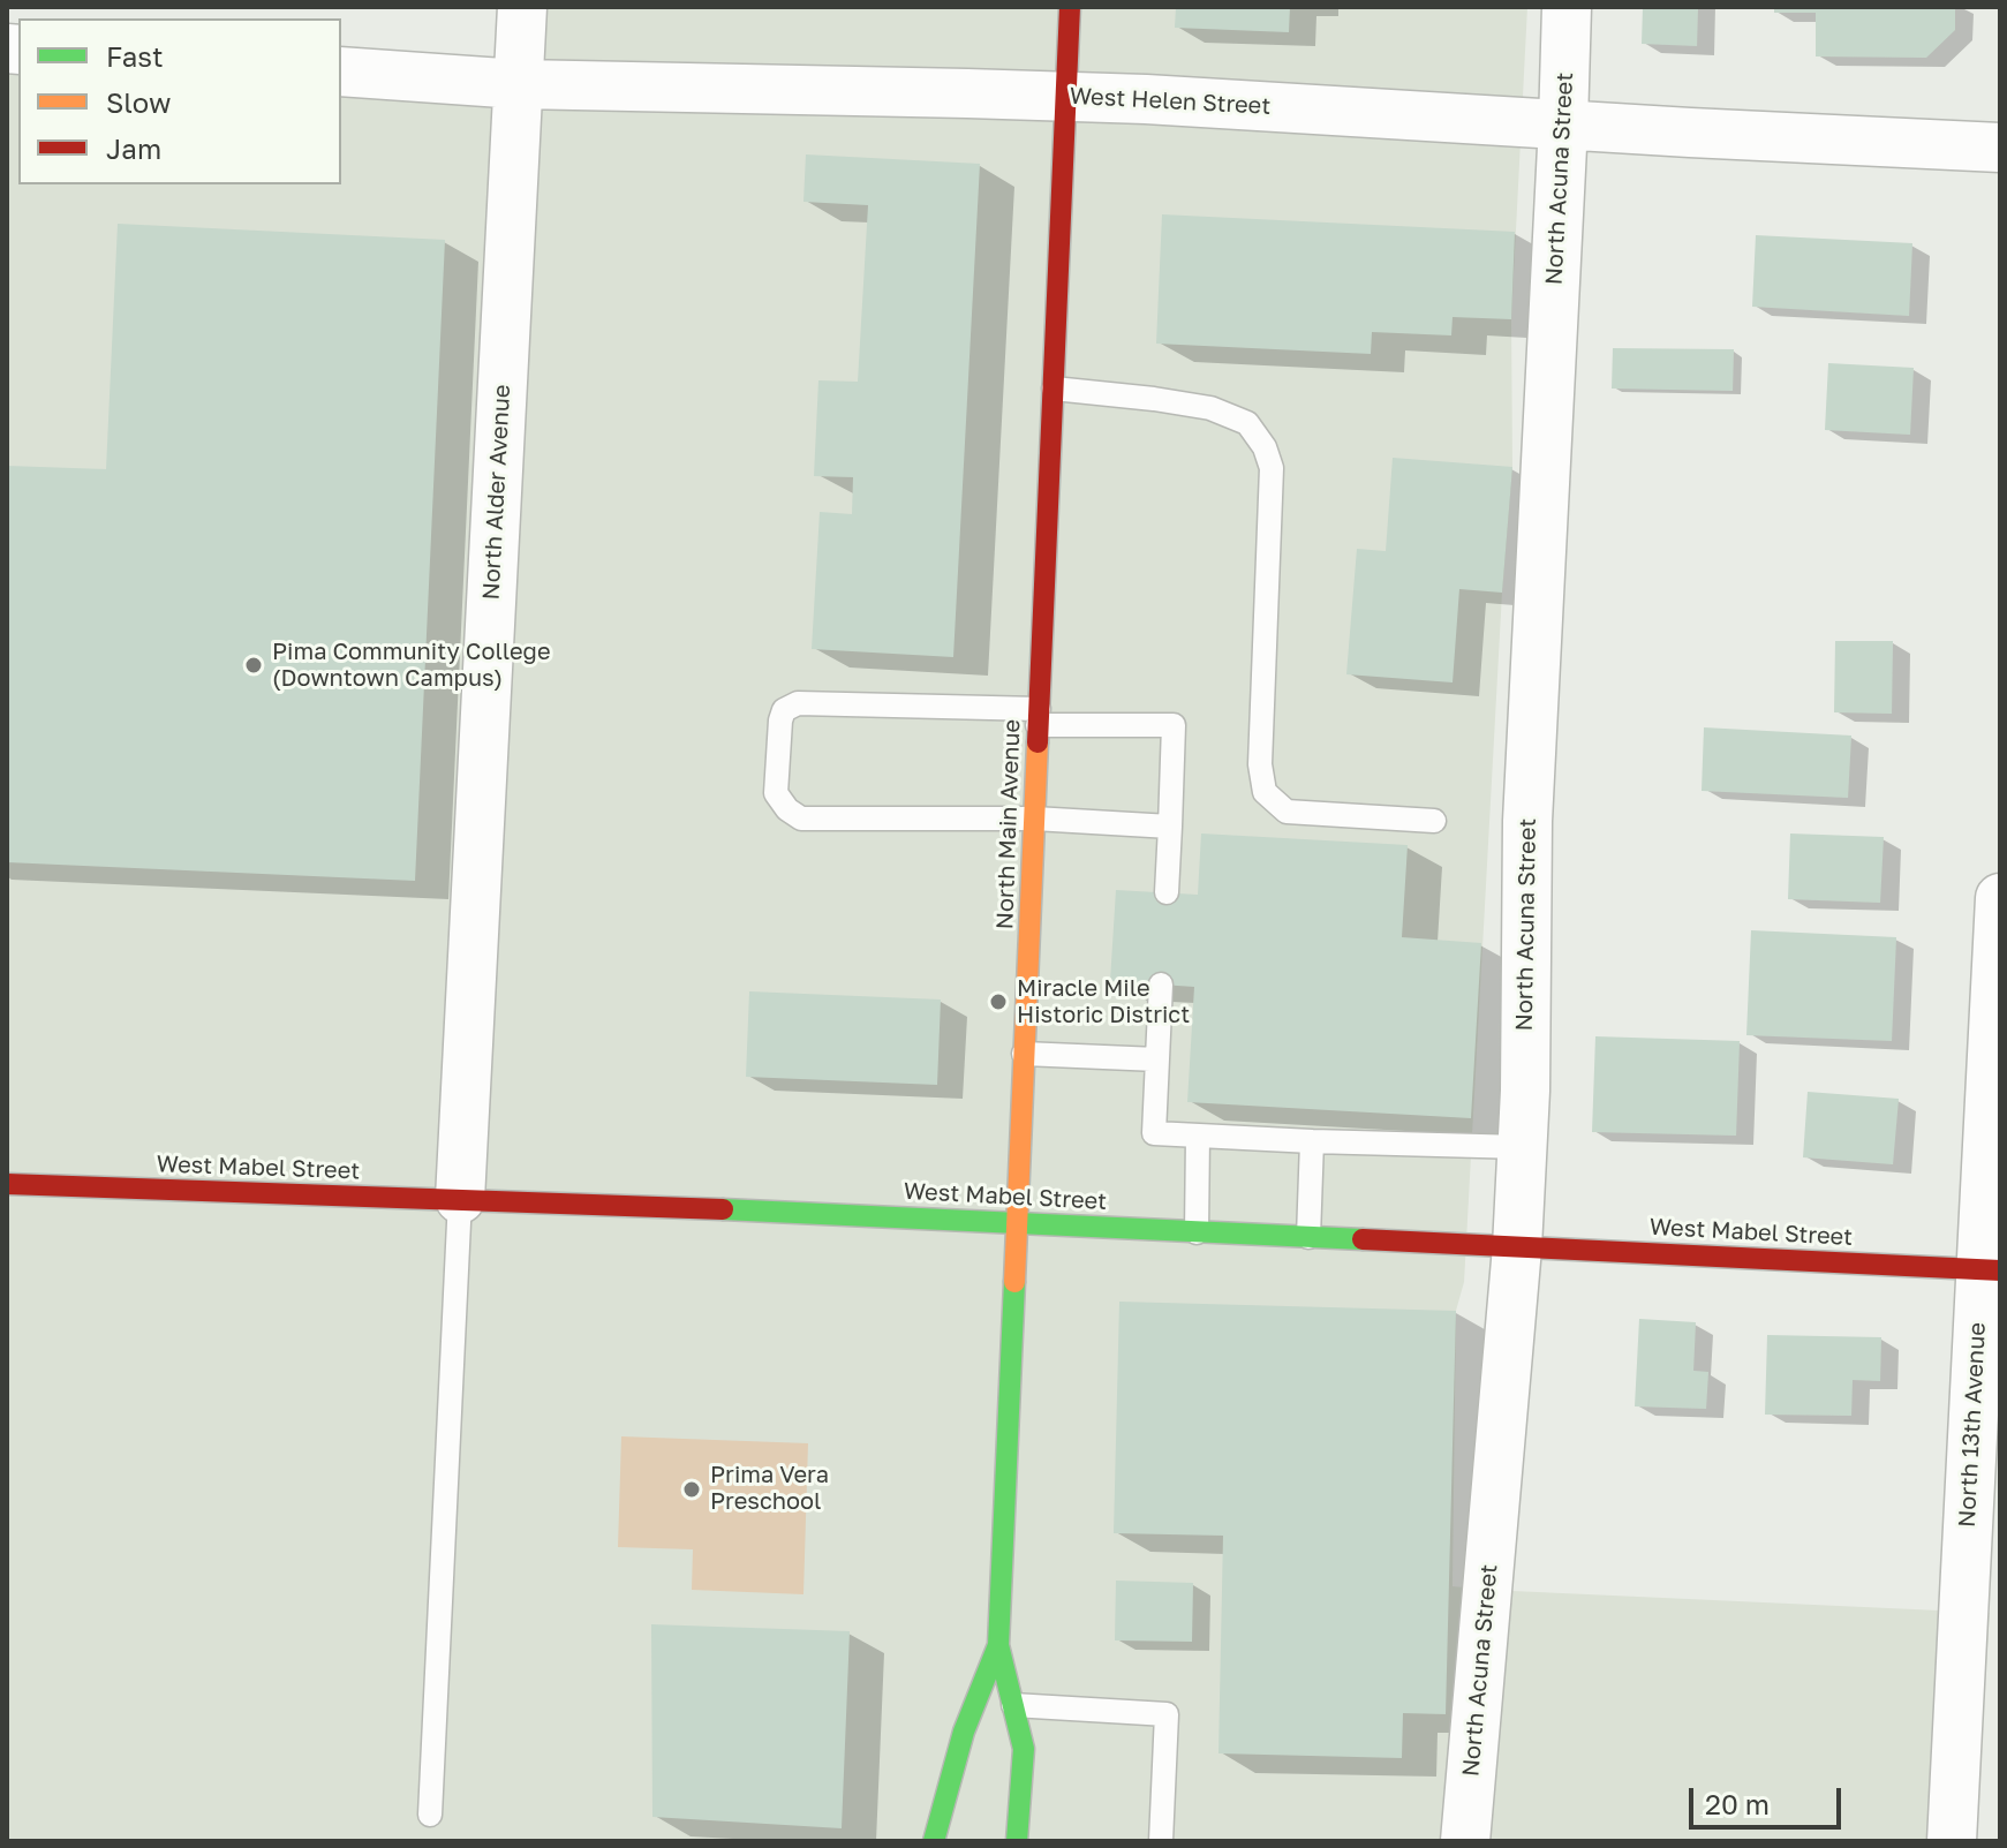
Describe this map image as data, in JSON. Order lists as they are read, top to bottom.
{
  "streets": {
    "main road": ["North Main Avenue", "West Mabel Street"],
    "street": [
      "West Helen Street",
      "North Acuna Street",
      "North Alder Avenue",
      "North 13th Avenue"
    ]
  },
  "crossings": [
    ["West Helen Street", "North Acuna Street"],
    ["West Helen Street", "North Alder Avenue"],
    ["West Helen Street", "North Main Avenue"],
    ["North Acuna Street", "West Mabel Street"],
    ["North Alder Avenue", "West Mabel Street"],
    ["North Main Avenue", "West Mabel Street"],
    ["West Mabel Street", "North 13th Avenue"]
  ],
  "places": ["Pima Community College (Downtown Campus)", "Miracle Mile Historic District", "Prima Vera Preschool"],
  "legend": ["Fast", "Slow", "Jam"],
  "scale_bar": "20 m"
}
